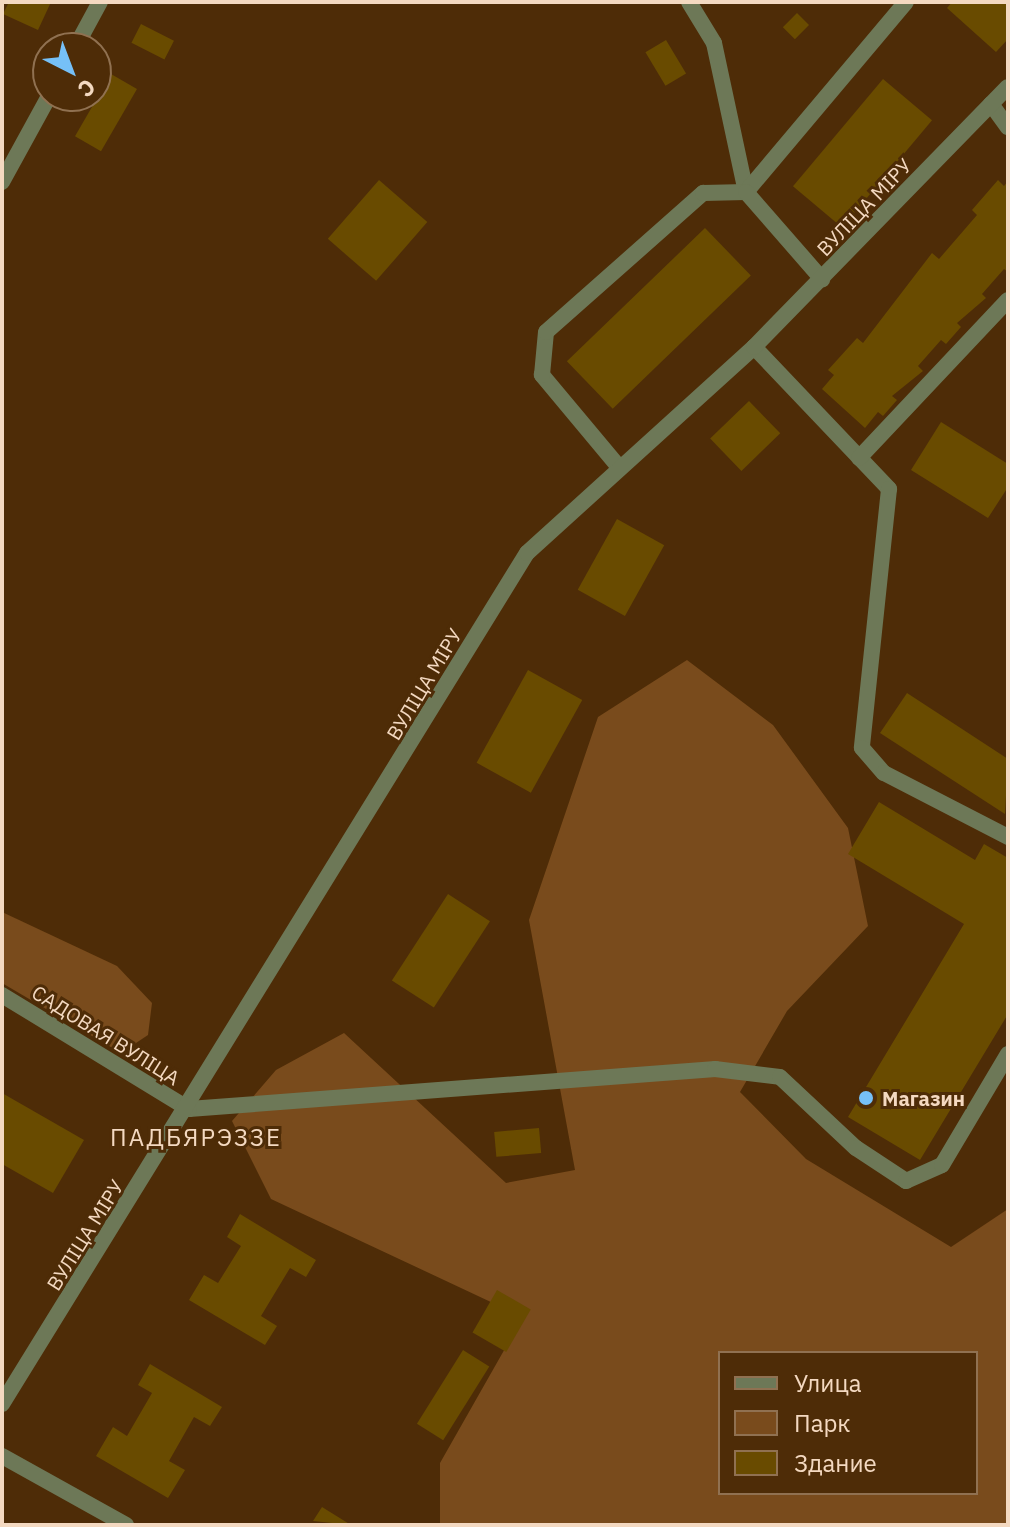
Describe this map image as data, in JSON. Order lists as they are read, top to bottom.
{
  "streets": {
    "street": ["ВУЛІЦА МІРУ", "САДОВАЯ ВУЛІЦА"]
  },
  "crossings": [
    ["ВУЛІЦА МІРУ", "САДОВАЯ ВУЛІЦА"]
  ],
  "districts": ["ПАДБЯРЭЗЗЕ"],
  "places": ["Магазин"],
  "legend": ["Улица", "Парк", "Здание"],
  "north": "bottom right"
}
